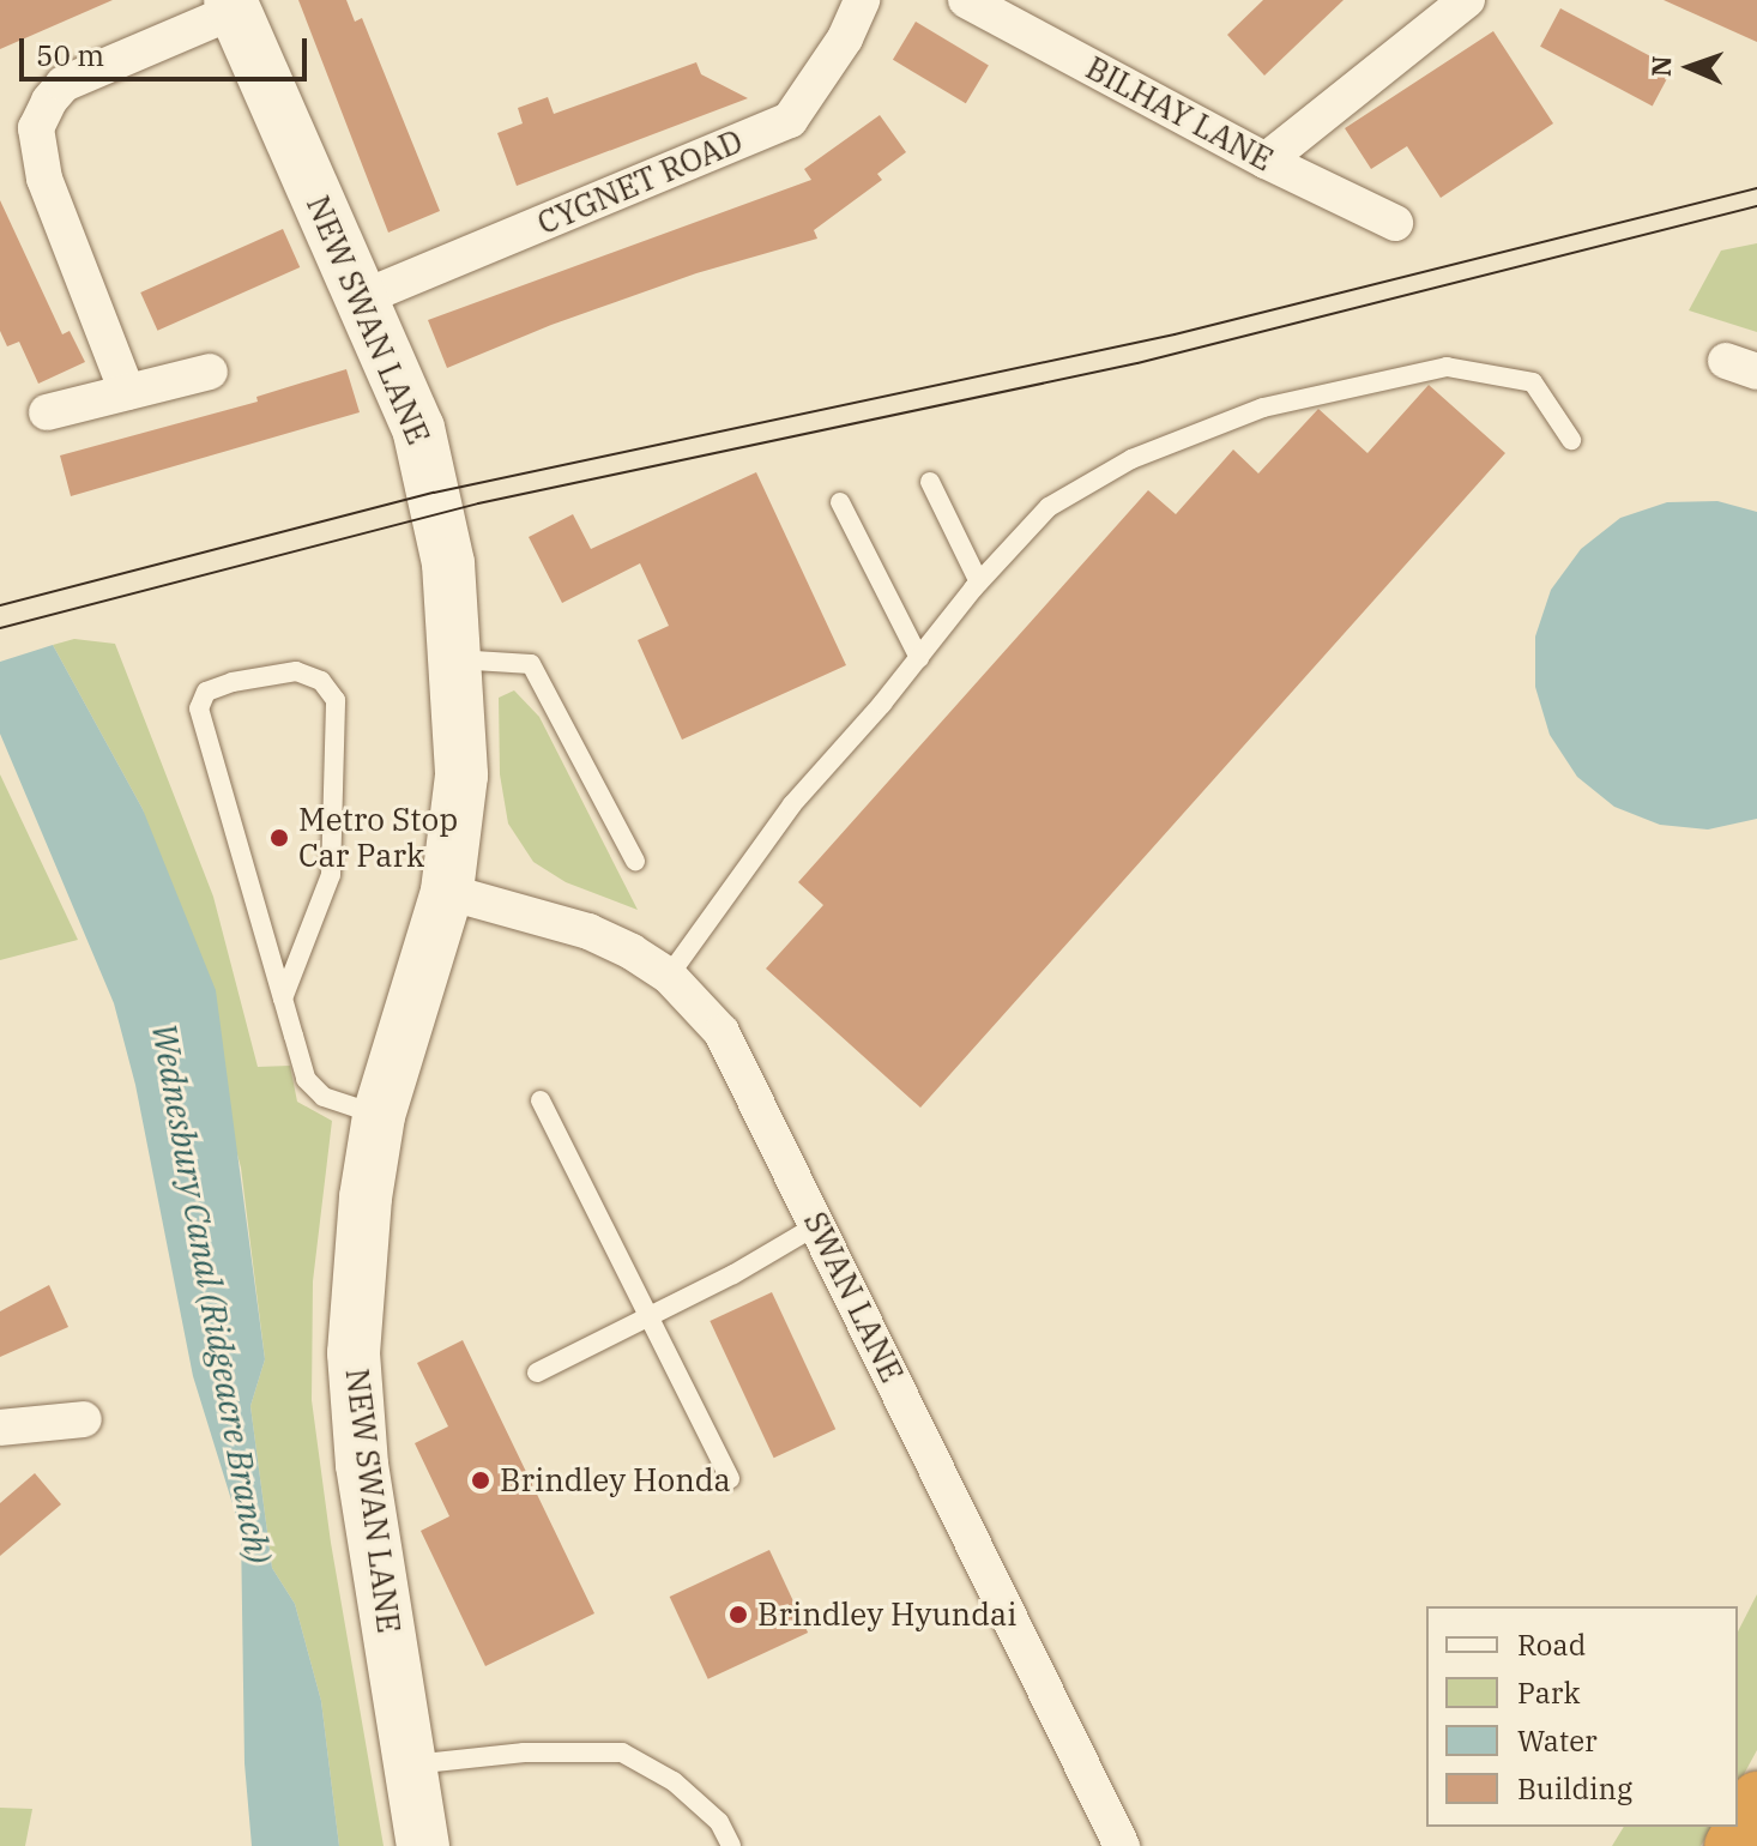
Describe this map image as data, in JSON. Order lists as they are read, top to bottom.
{
  "streets": {
    "main road": ["NEW SWAN LANE"],
    "street": ["BILHAY LANE", "CYGNET ROAD", "SWAN LANE"]
  },
  "crossings": [
    ["CYGNET ROAD", "NEW SWAN LANE"],
    ["NEW SWAN LANE", "SWAN LANE"]
  ],
  "water": ["Wednesbury Canal (Ridgeacre Branch)"],
  "places": ["Metro Stop Car Park", "Brindley Honda", "Brindley Hyundai"],
  "legend": [
    "Road",
    "Park",
    "Water",
    "Building"
  ],
  "scale_bar": "50 m",
  "north": "left"
}
